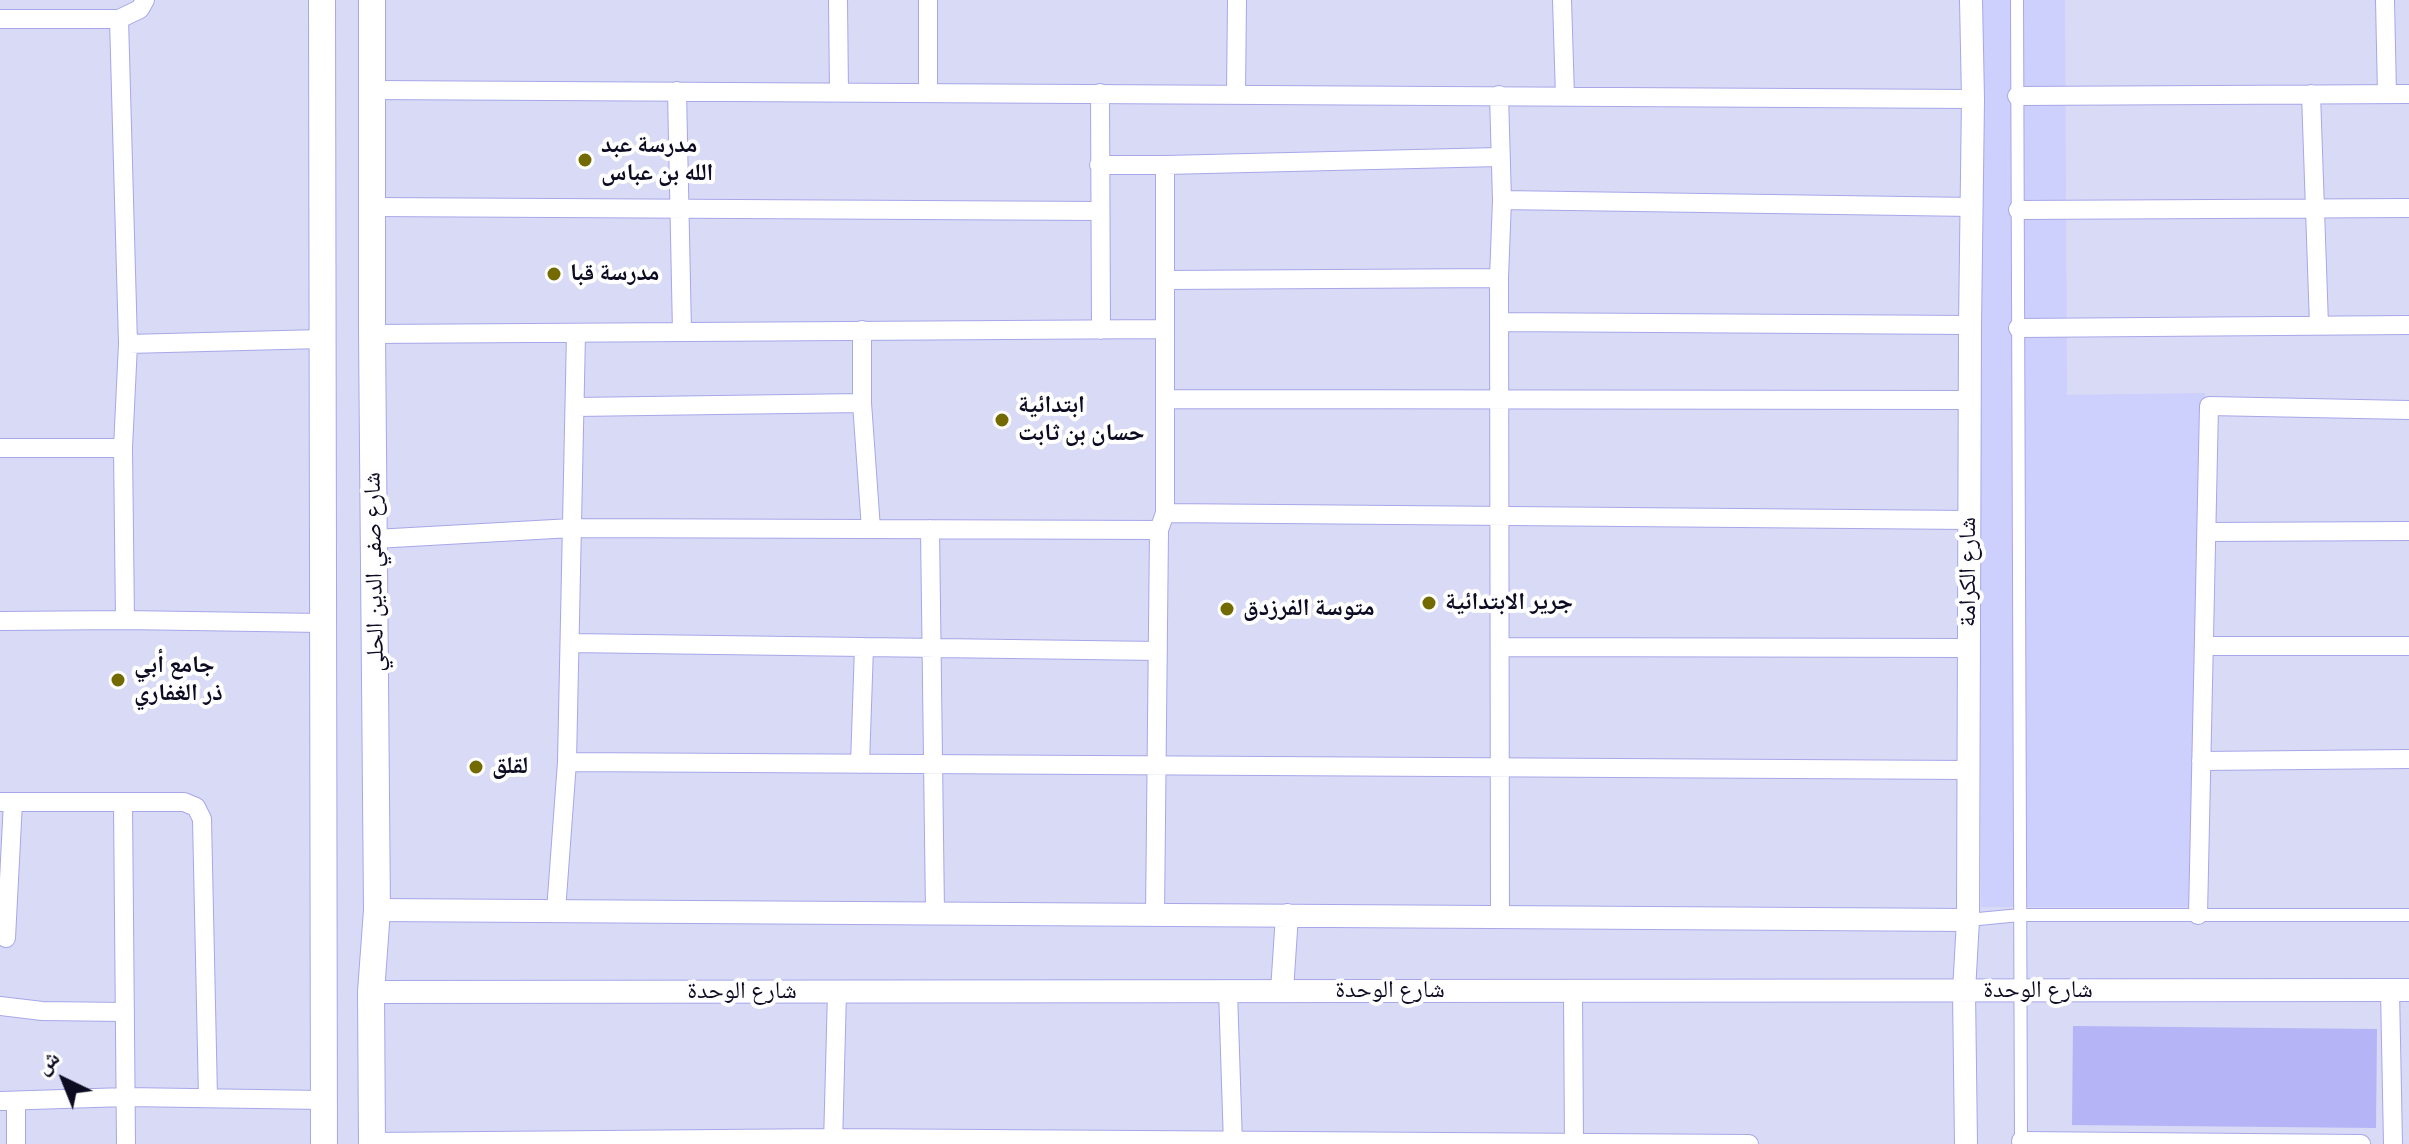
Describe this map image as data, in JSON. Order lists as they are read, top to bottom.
{
  "streets": {
    "main road": ["شارع صفي الدين الحلي"],
    "street": ["شارع الكرامة", "شارع الوحدة"]
  },
  "crossings": [
    ["شارع صفي الدين الحلي", "شارع الوحدة"],
    ["شارع الكرامة", "شارع الوحدة"]
  ],
  "places": [
    "مدرسة عبد الله بن عباس",
    "مدرسة قبا",
    "ابتدائية حسان بن ثابت",
    "جرير الابتدائية",
    "متوسة الفرزدق",
    "جامع أبي ذر الغفاري",
    "لقلق"
  ],
  "north": "top left"
}
